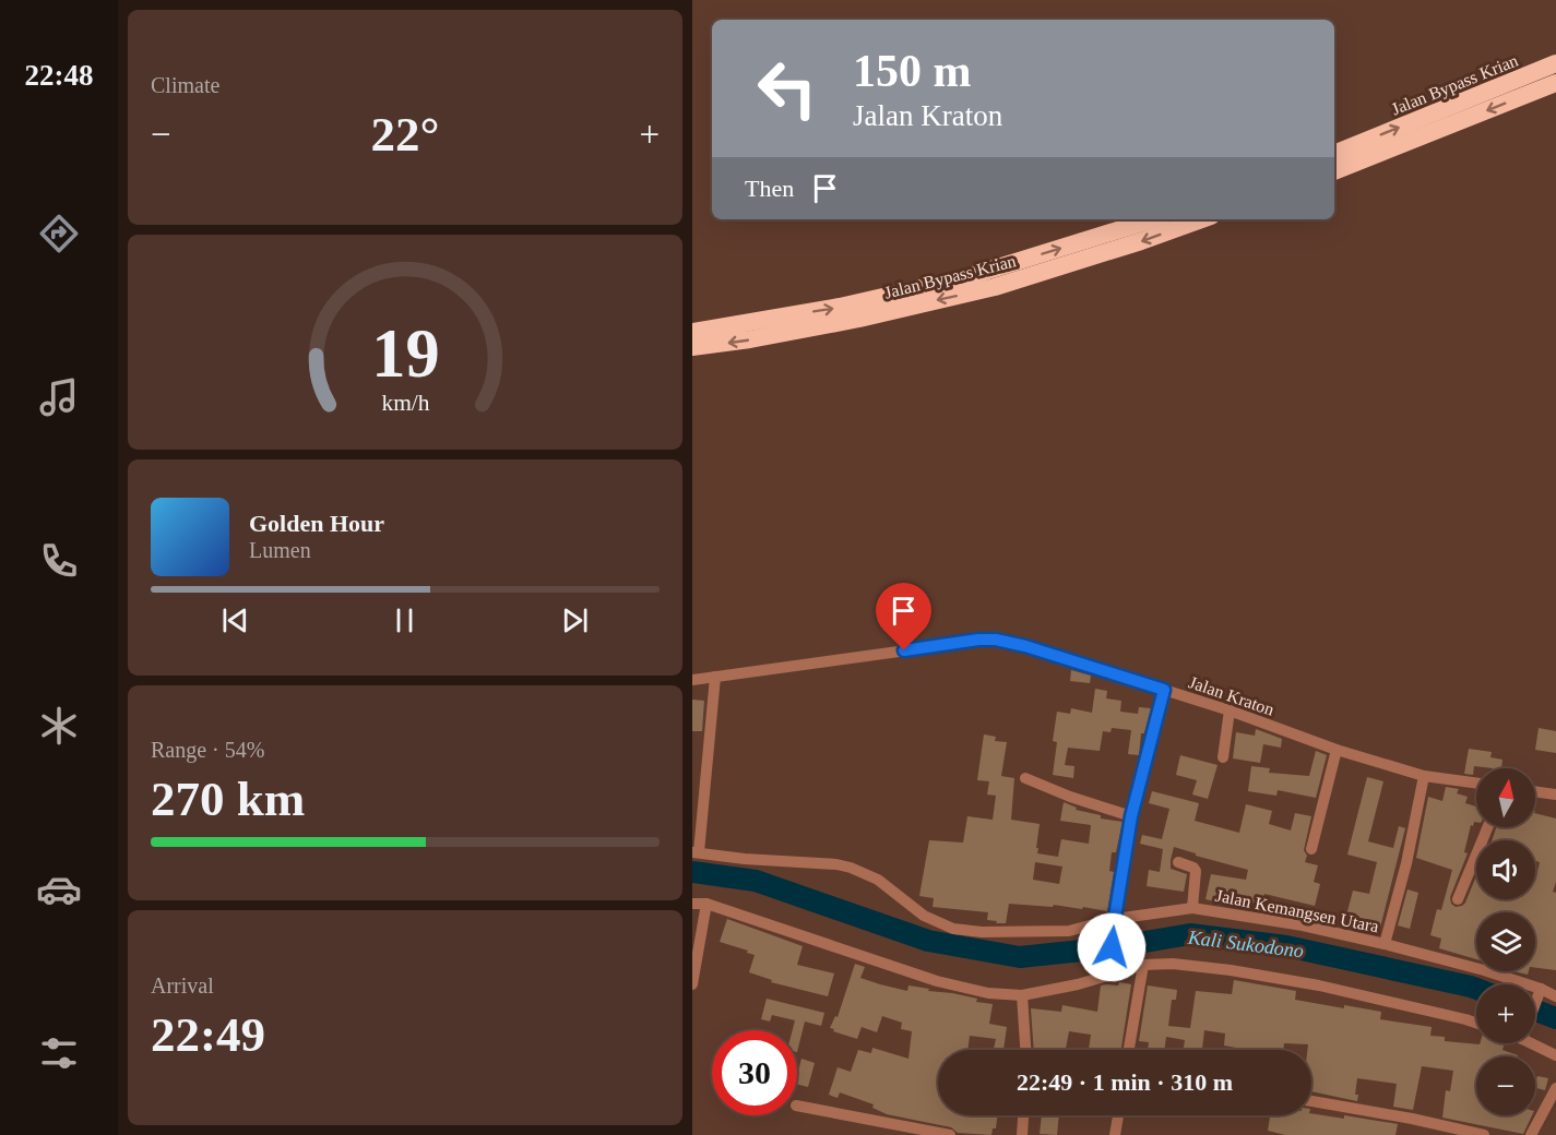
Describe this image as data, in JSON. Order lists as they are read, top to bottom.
{
  "streets": {
    "highway": ["Jalan Bypass Krian"],
    "street": ["Jalan Kraton", "Jalan Kemangsen Utara"]
  },
  "water": ["Kali Sukodono"],
  "north": "top",
  "page": {
    "tabs": "22:48",
    "tile": [
      "Climate",
      ["Range · 54%", "270 km"],
      ["Arrival", "22:49"]
    ],
    "turn": ["150 m", "Jalan Kraton"],
    "heat": ["−", "22°", "+"],
    "then": "Then",
    "song": ["Golden Hour", "Lumen"],
    "map_buttons": ["+", "−"],
    "limit": "30",
    "trip": "22:49 · 1 min · 310 m",
    "gauge": ["19", "km/h"]
  }
}
